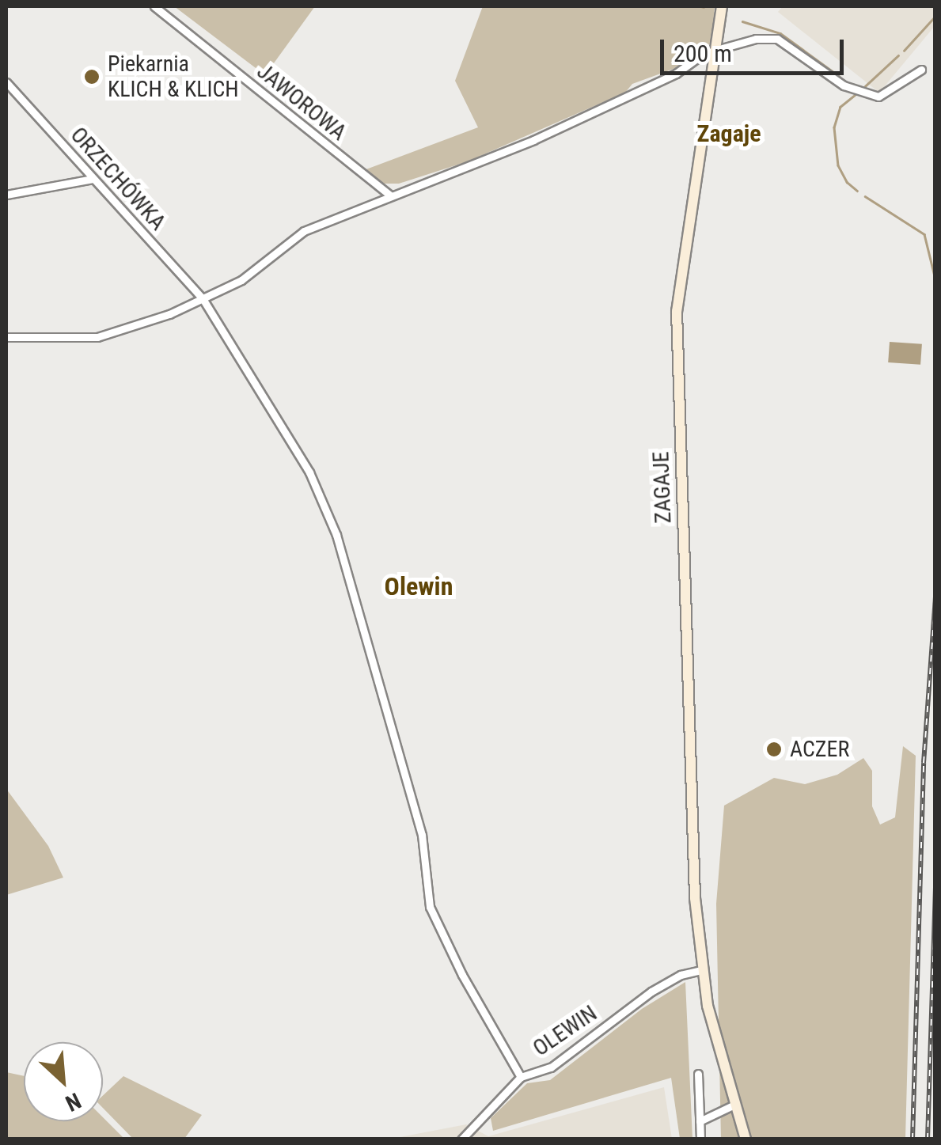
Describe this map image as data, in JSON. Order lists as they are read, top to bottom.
{
  "streets": {
    "main road": ["ZAGAJE"],
    "street": ["JAWOROWA", "ORZECHÓWKA", "OLEWIN"]
  },
  "crossings": [
    ["ORZECHÓWKA", "OLEWIN"],
    ["ZAGAJE", "OLEWIN"]
  ],
  "districts": ["Zagaje", "Olewin"],
  "places": ["Piekarnia KLICH & KLICH", "ACZER"],
  "scale_bar": "200 m",
  "north": "bottom right"
}
